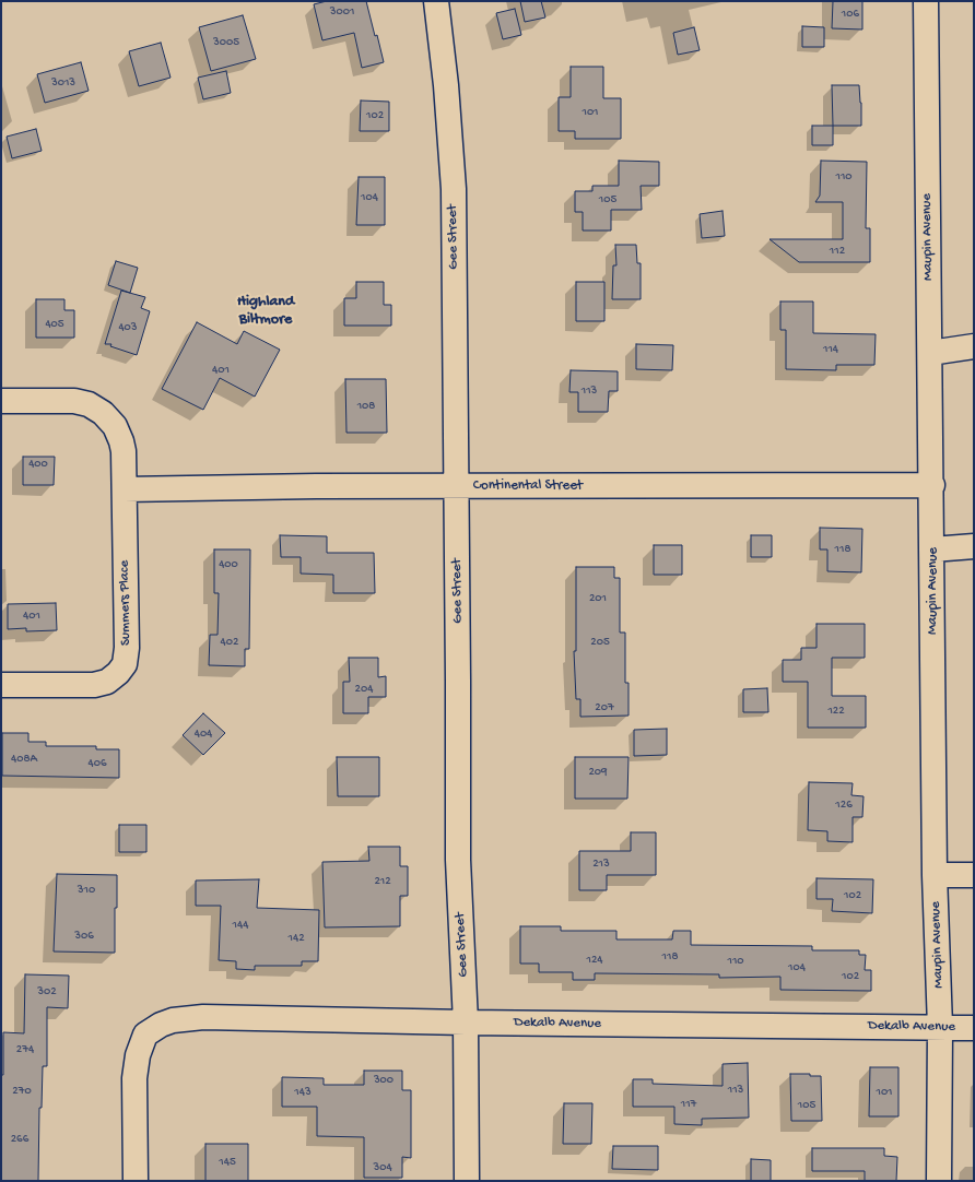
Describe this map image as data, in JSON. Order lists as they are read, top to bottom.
{
  "streets": {
    "street": [
      "Gee Street",
      "Maupin Avenue",
      "Continental Street",
      "Summers Place",
      "Dekalb Avenue"
    ]
  },
  "crossings": [
    ["Gee Street", "Continental Street"],
    ["Gee Street", "Dekalb Avenue"],
    ["Maupin Avenue", "Continental Street"],
    ["Maupin Avenue", "Dekalb Avenue"],
    ["Continental Street", "Summers Place"]
  ],
  "districts": ["Highland Biltmore"],
  "house_numbers": [
    "3001",
    "106",
    "3005",
    "3013",
    "101",
    "102",
    "110",
    "104",
    "105",
    "112",
    "405",
    "403",
    "114",
    "401",
    "113",
    "108",
    "400",
    "118",
    "400",
    "201",
    "401",
    "402",
    "205",
    "204",
    "207",
    "122",
    "404",
    "408A",
    "406",
    "209",
    "126",
    "213",
    "212",
    "310",
    "102",
    "144",
    "306",
    "142",
    "118",
    "124",
    "110",
    "104",
    "102",
    "302",
    "274",
    "300",
    "113",
    "270",
    "143",
    "101",
    "117",
    "105",
    "266",
    "145",
    "304"
  ]
}
